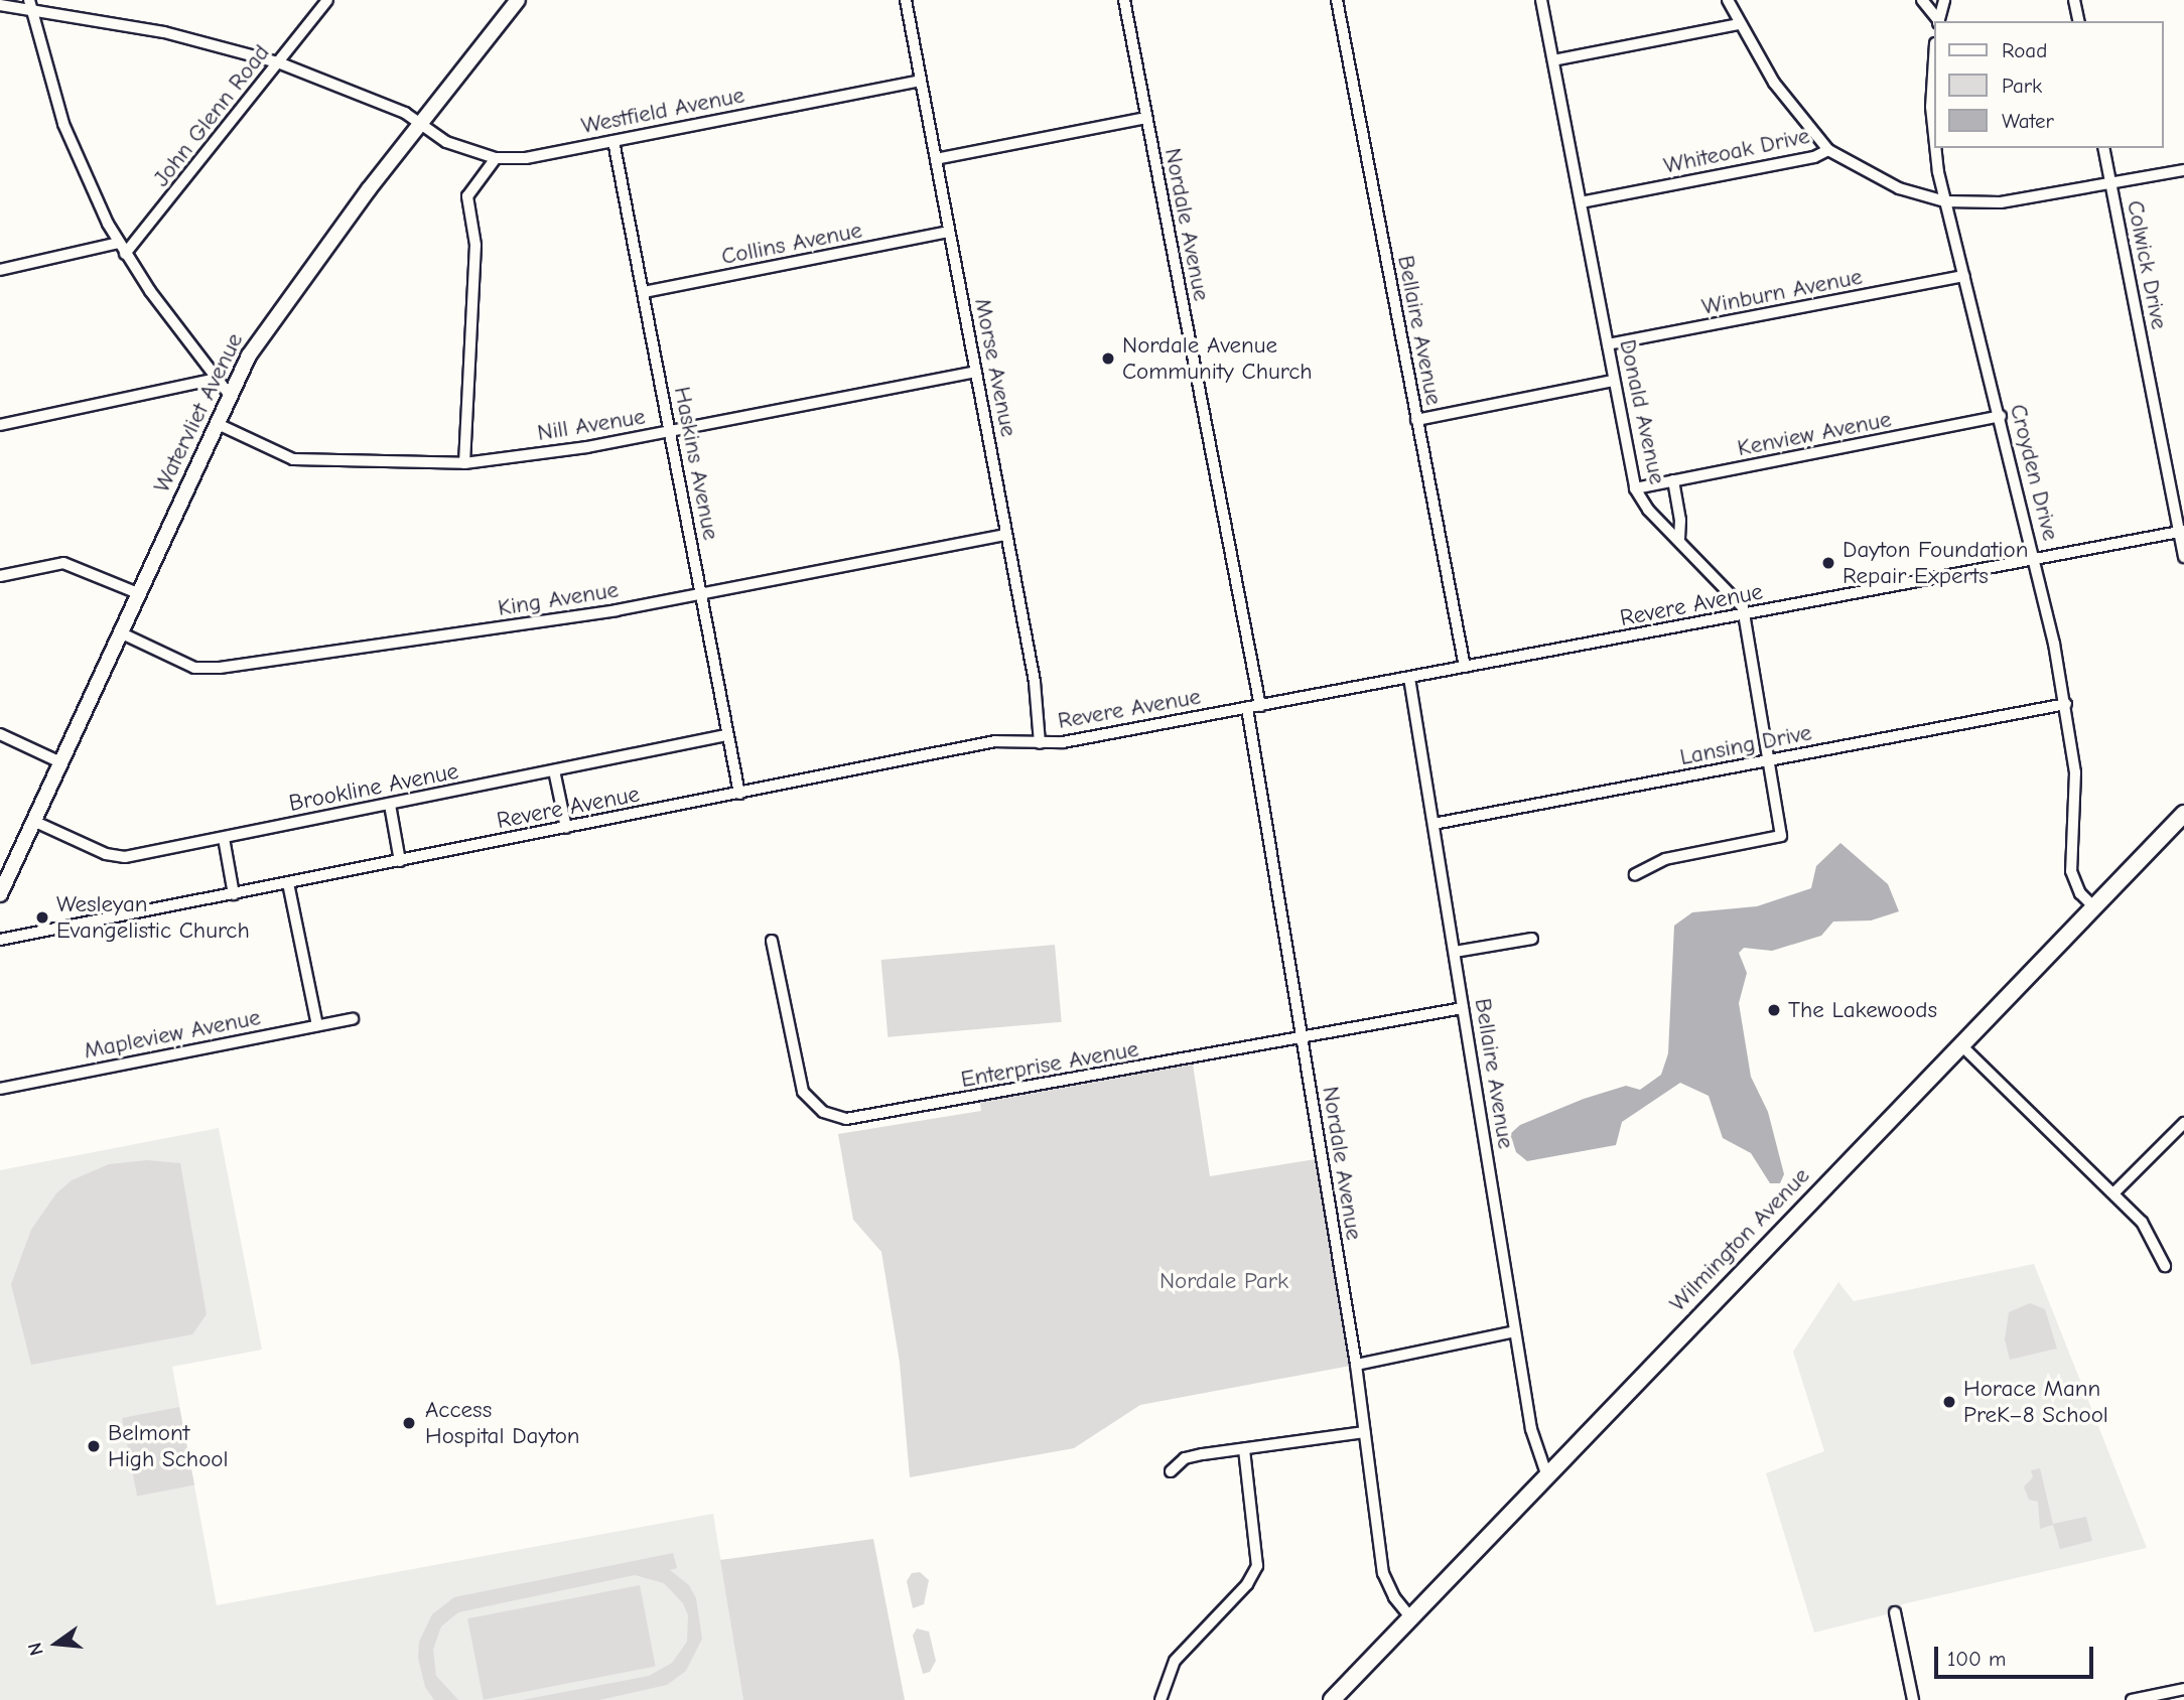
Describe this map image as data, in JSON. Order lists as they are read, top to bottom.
{
  "streets": {
    "main road": ["Wilmington Avenue"],
    "street": [
      "Westfield Avenue",
      "John Glenn Road",
      "Whiteoak Drive",
      "Nordale Avenue",
      "Collins Avenue",
      "Colwick Drive",
      "Winburn Avenue",
      "Bellaire Avenue",
      "Morse Avenue",
      "Donald Avenue",
      "Watervliet Avenue",
      "Nill Avenue",
      "Kenview Avenue",
      "Haskins Avenue",
      "Croyden Drive",
      "King Avenue",
      "Revere Avenue",
      "Lansing Drive",
      "Brookline Avenue",
      "Mapleview Avenue",
      "Enterprise Avenue"
    ]
  },
  "crossings": [
    ["Westfield Avenue", "John Glenn Road"],
    ["Westfield Avenue", "Morse Avenue"],
    ["Westfield Avenue", "Watervliet Avenue"],
    ["Westfield Avenue", "Haskins Avenue"],
    ["Whiteoak Drive", "Colwick Drive"],
    ["Whiteoak Drive", "Donald Avenue"],
    ["Whiteoak Drive", "Croyden Drive"],
    ["Nordale Avenue", "Revere Avenue"],
    ["Nordale Avenue", "Enterprise Avenue"],
    ["Nordale Avenue", "Wilmington Avenue"],
    ["Collins Avenue", "Morse Avenue"],
    ["Collins Avenue", "Haskins Avenue"],
    ["Colwick Drive", "Revere Avenue"],
    ["Winburn Avenue", "Donald Avenue"],
    ["Winburn Avenue", "Croyden Drive"],
    ["Bellaire Avenue", "Revere Avenue"],
    ["Bellaire Avenue", "Lansing Drive"],
    ["Bellaire Avenue", "Enterprise Avenue"],
    ["Bellaire Avenue", "Wilmington Avenue"],
    ["Morse Avenue", "Nill Avenue"],
    ["Morse Avenue", "King Avenue"],
    ["Morse Avenue", "Revere Avenue"],
    ["Donald Avenue", "Kenview Avenue"],
    ["Donald Avenue", "Revere Avenue"],
    ["Donald Avenue", "Lansing Drive"],
    ["Watervliet Avenue", "Nill Avenue"],
    ["Watervliet Avenue", "King Avenue"],
    ["Watervliet Avenue", "Brookline Avenue"],
    ["Nill Avenue", "Haskins Avenue"],
    ["Kenview Avenue", "Croyden Drive"],
    ["Haskins Avenue", "King Avenue"],
    ["Haskins Avenue", "Revere Avenue"],
    ["Haskins Avenue", "Brookline Avenue"],
    ["Croyden Drive", "Revere Avenue"],
    ["Croyden Drive", "Lansing Drive"],
    ["Croyden Drive", "Wilmington Avenue"]
  ],
  "parks": ["Nordale Park"],
  "places": [
    "Nordale Avenue Community Church",
    "Dayton Foundation Repair Experts",
    "Wesleyan Evangelistic Church",
    "The Lakewoods",
    "Horace Mann PreK–8 School",
    "Access Hospital Dayton",
    "Belmont High School"
  ],
  "legend": ["Road", "Park", "Water"],
  "scale_bar": "100 m",
  "north": "left"
}
